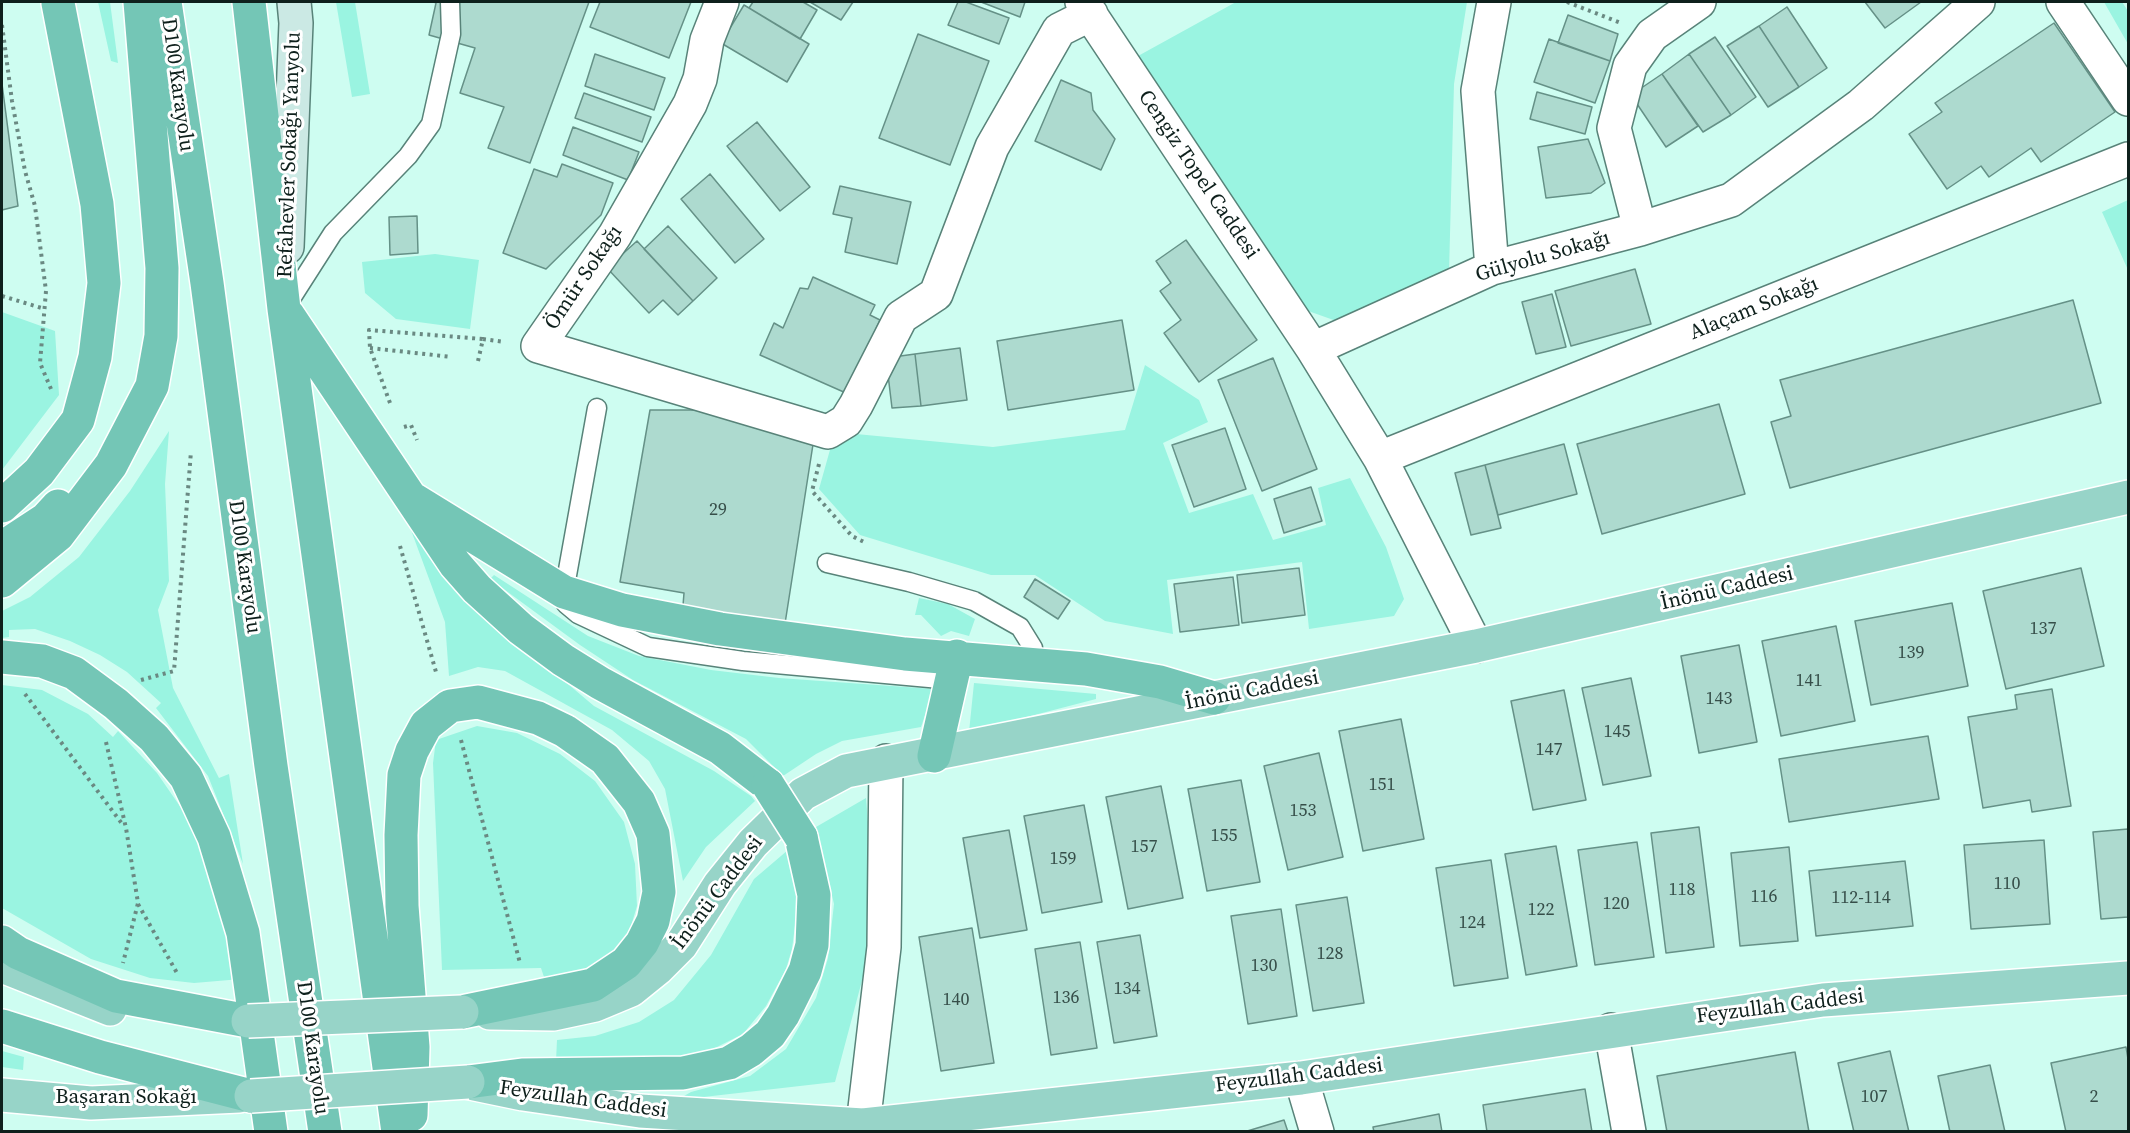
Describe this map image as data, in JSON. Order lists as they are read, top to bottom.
{
  "streets": {
    "highway": ["D100 Karayolu"],
    "main road": [
      "Refahevler Sokağı Yanyolu",
      "İnönü Caddesi",
      "Feyzullah Caddesi",
      "Başaran Sokağı"
    ],
    "street": [
      "Cengiz Topel Caddesi",
      "Gülyolu Sokağı",
      "Ömür Sokağı",
      "Alaçam Sokağı"
    ]
  },
  "crossings": [
    ["Cengiz Topel Caddesi", "Gülyolu Sokağı"],
    ["Cengiz Topel Caddesi", "Ömür Sokağı"],
    ["Feyzullah Caddesi", "Başaran Sokağı"]
  ],
  "house_numbers": [
    "29",
    "137",
    "139",
    "141",
    "143",
    "145",
    "147",
    "151",
    "153",
    "155",
    "157",
    "159",
    "110",
    "118",
    "116",
    "112-114",
    "120",
    "122",
    "124",
    "128",
    "130",
    "134",
    "136",
    "140",
    "107",
    "2"
  ]
}
